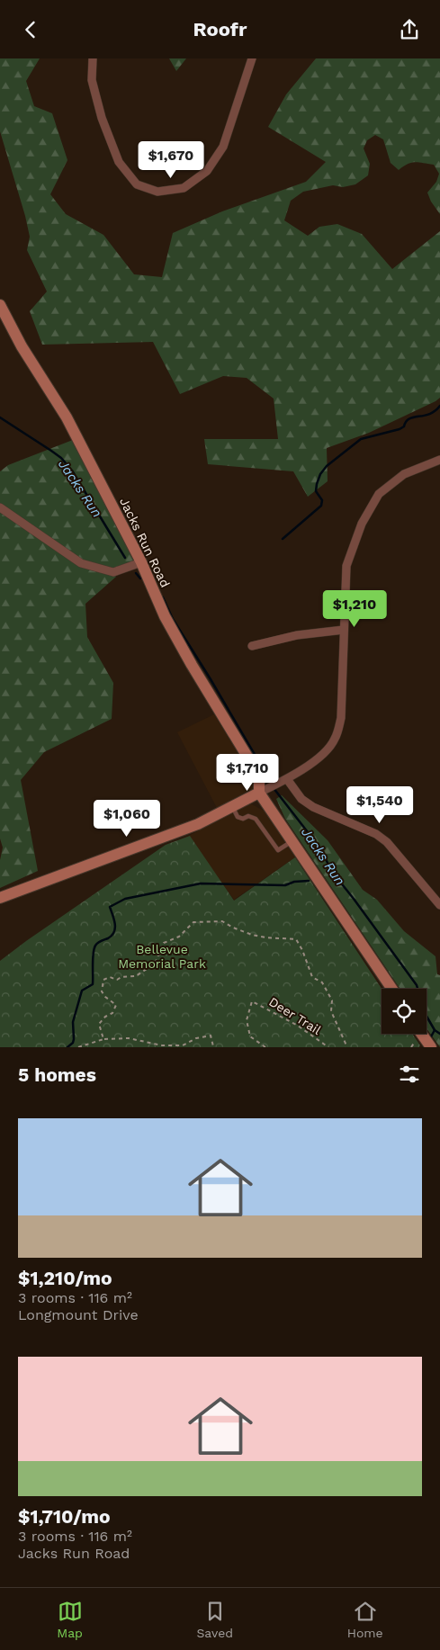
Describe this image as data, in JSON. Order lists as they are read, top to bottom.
{
  "streets": {
    "street": ["Jacks Run Road"],
    "path": ["Deer Trail"]
  },
  "water": ["Jacks Run"],
  "parks": ["Bellevue Memorial Park"],
  "page": {
    "header": "Roofr",
    "price": [
      "$1,670",
      "$1,210",
      "$1,710",
      "$1,540",
      "$1,060"
    ],
    "heading": "5 homes",
    "list": [
      {
        "name": "$1,210/mo",
        "note": "3 rooms · 116 m² · Longmount Drive"
      },
      {
        "name": "$1,710/mo",
        "note": "3 rooms · 116 m² · Jacks Run Road"
      }
    ],
    "tabs": ["Map", "Saved", "Home"]
  }
}
